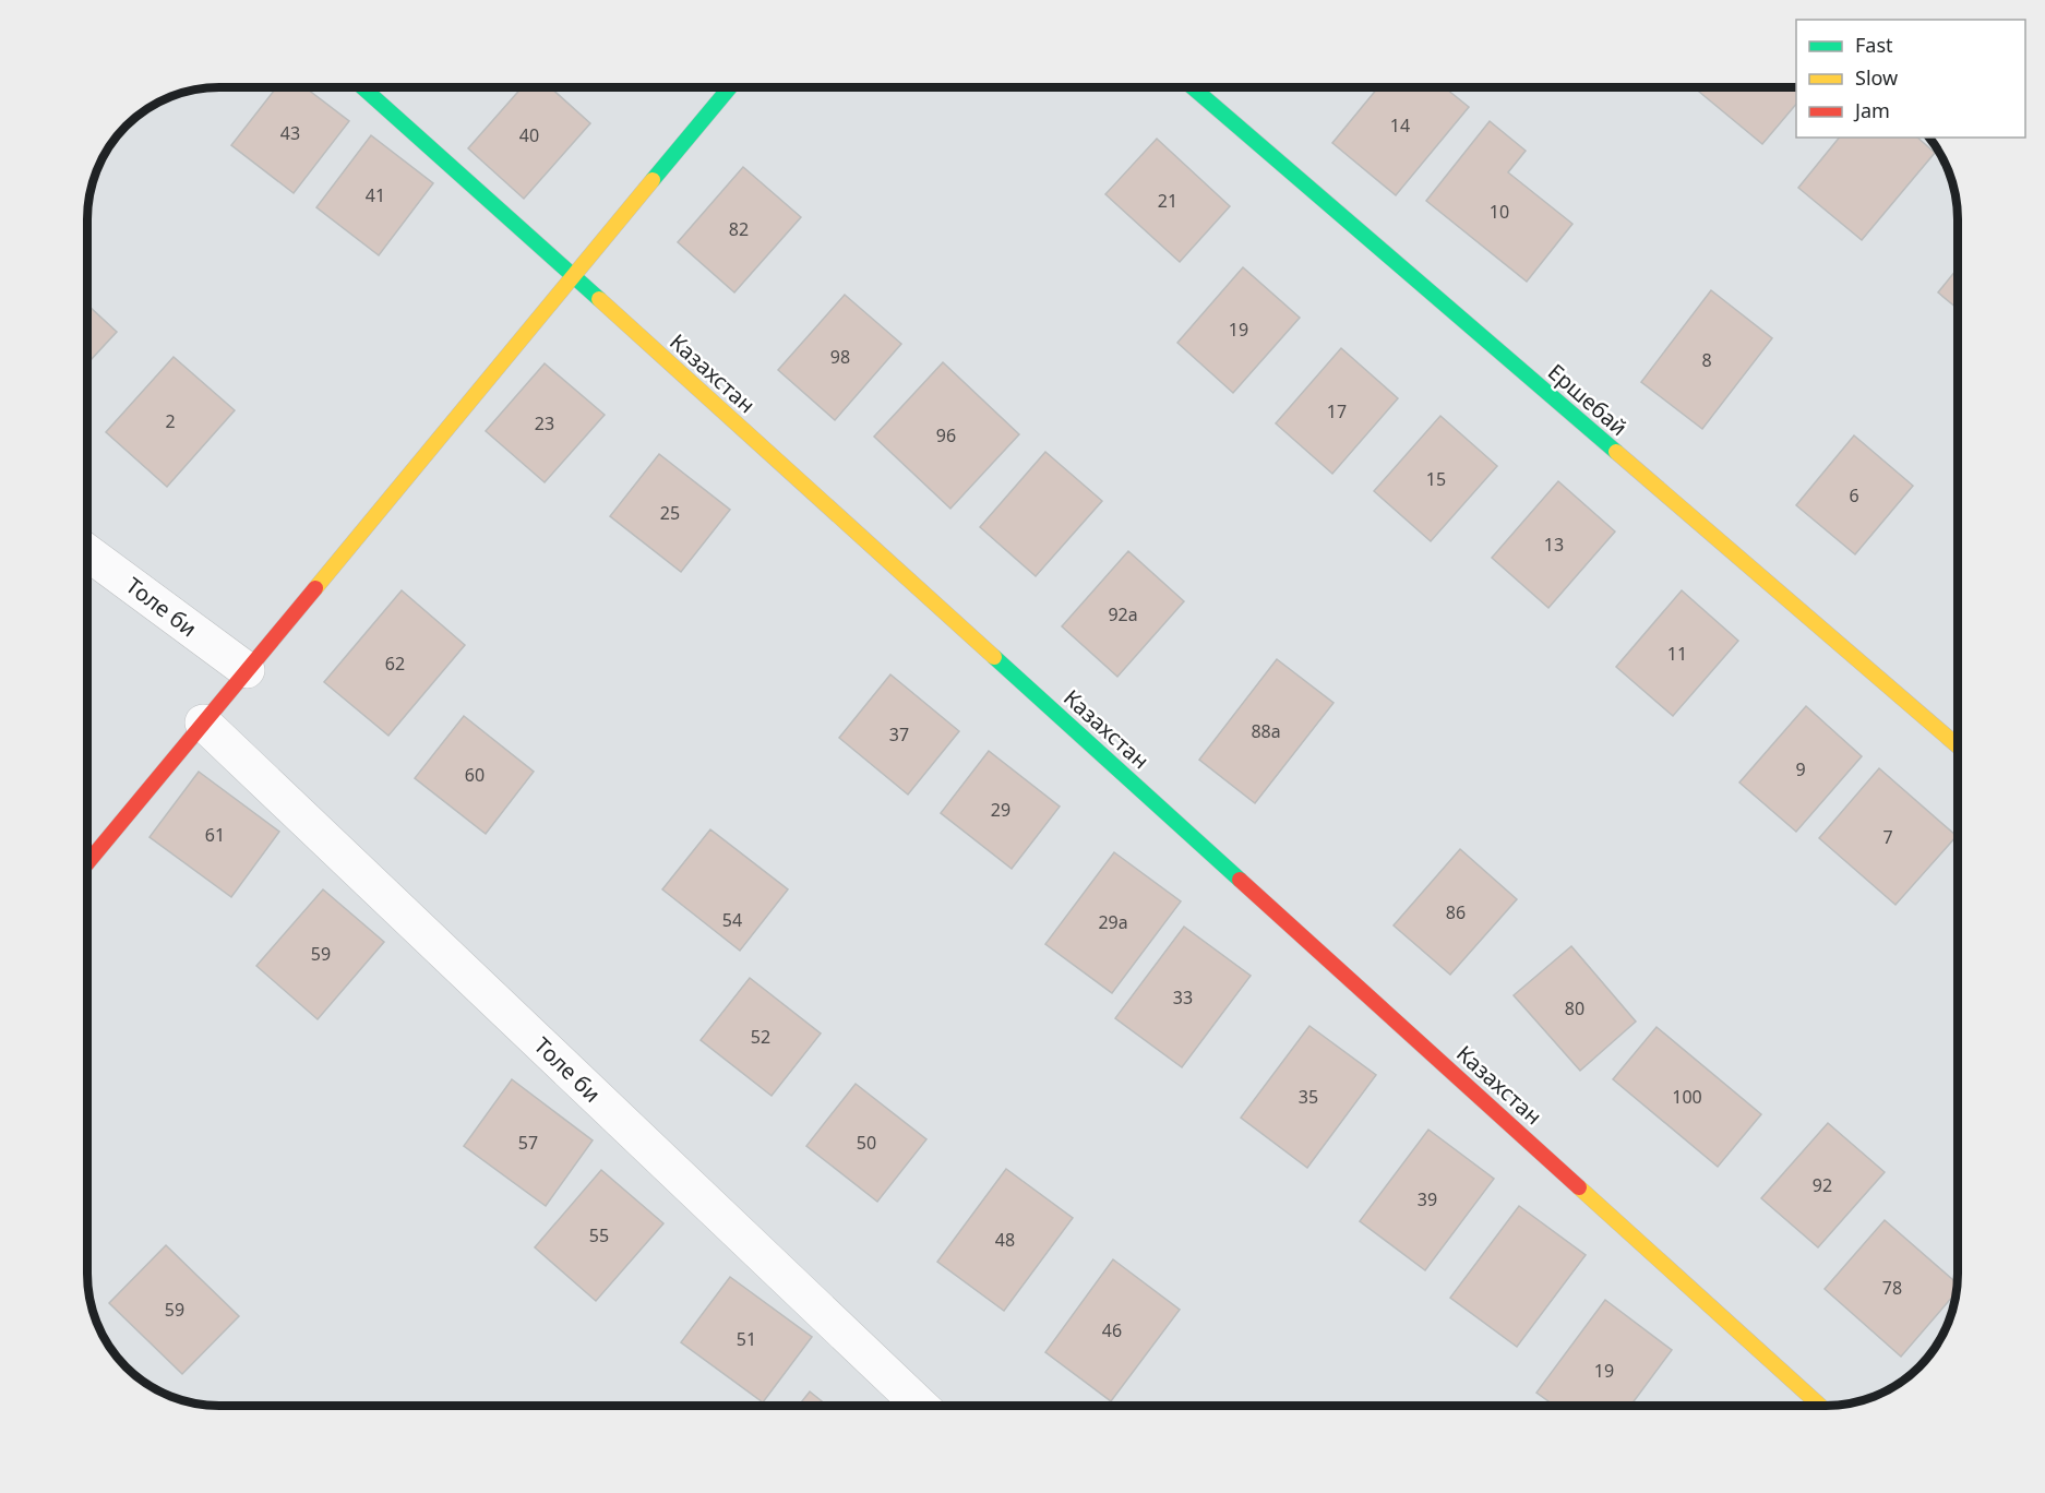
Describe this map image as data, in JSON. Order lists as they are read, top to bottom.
{
  "streets": {
    "street": ["Казахстан", "Ершебай", "Толе би"]
  },
  "house_numbers": [
    "14",
    "43",
    "40",
    "41",
    "21",
    "10",
    "82",
    "19",
    "98",
    "8",
    "17",
    "2",
    "23",
    "96",
    "15",
    "6",
    "25",
    "13",
    "92а",
    "11",
    "62",
    "88а",
    "37",
    "9",
    "60",
    "29",
    "61",
    "7",
    "86",
    "54",
    "29а",
    "59",
    "33",
    "80",
    "52",
    "35",
    "100",
    "57",
    "50",
    "92",
    "39",
    "55",
    "48",
    "78",
    "59",
    "46",
    "51",
    "19"
  ],
  "legend": ["Fast", "Slow", "Jam"]
}
